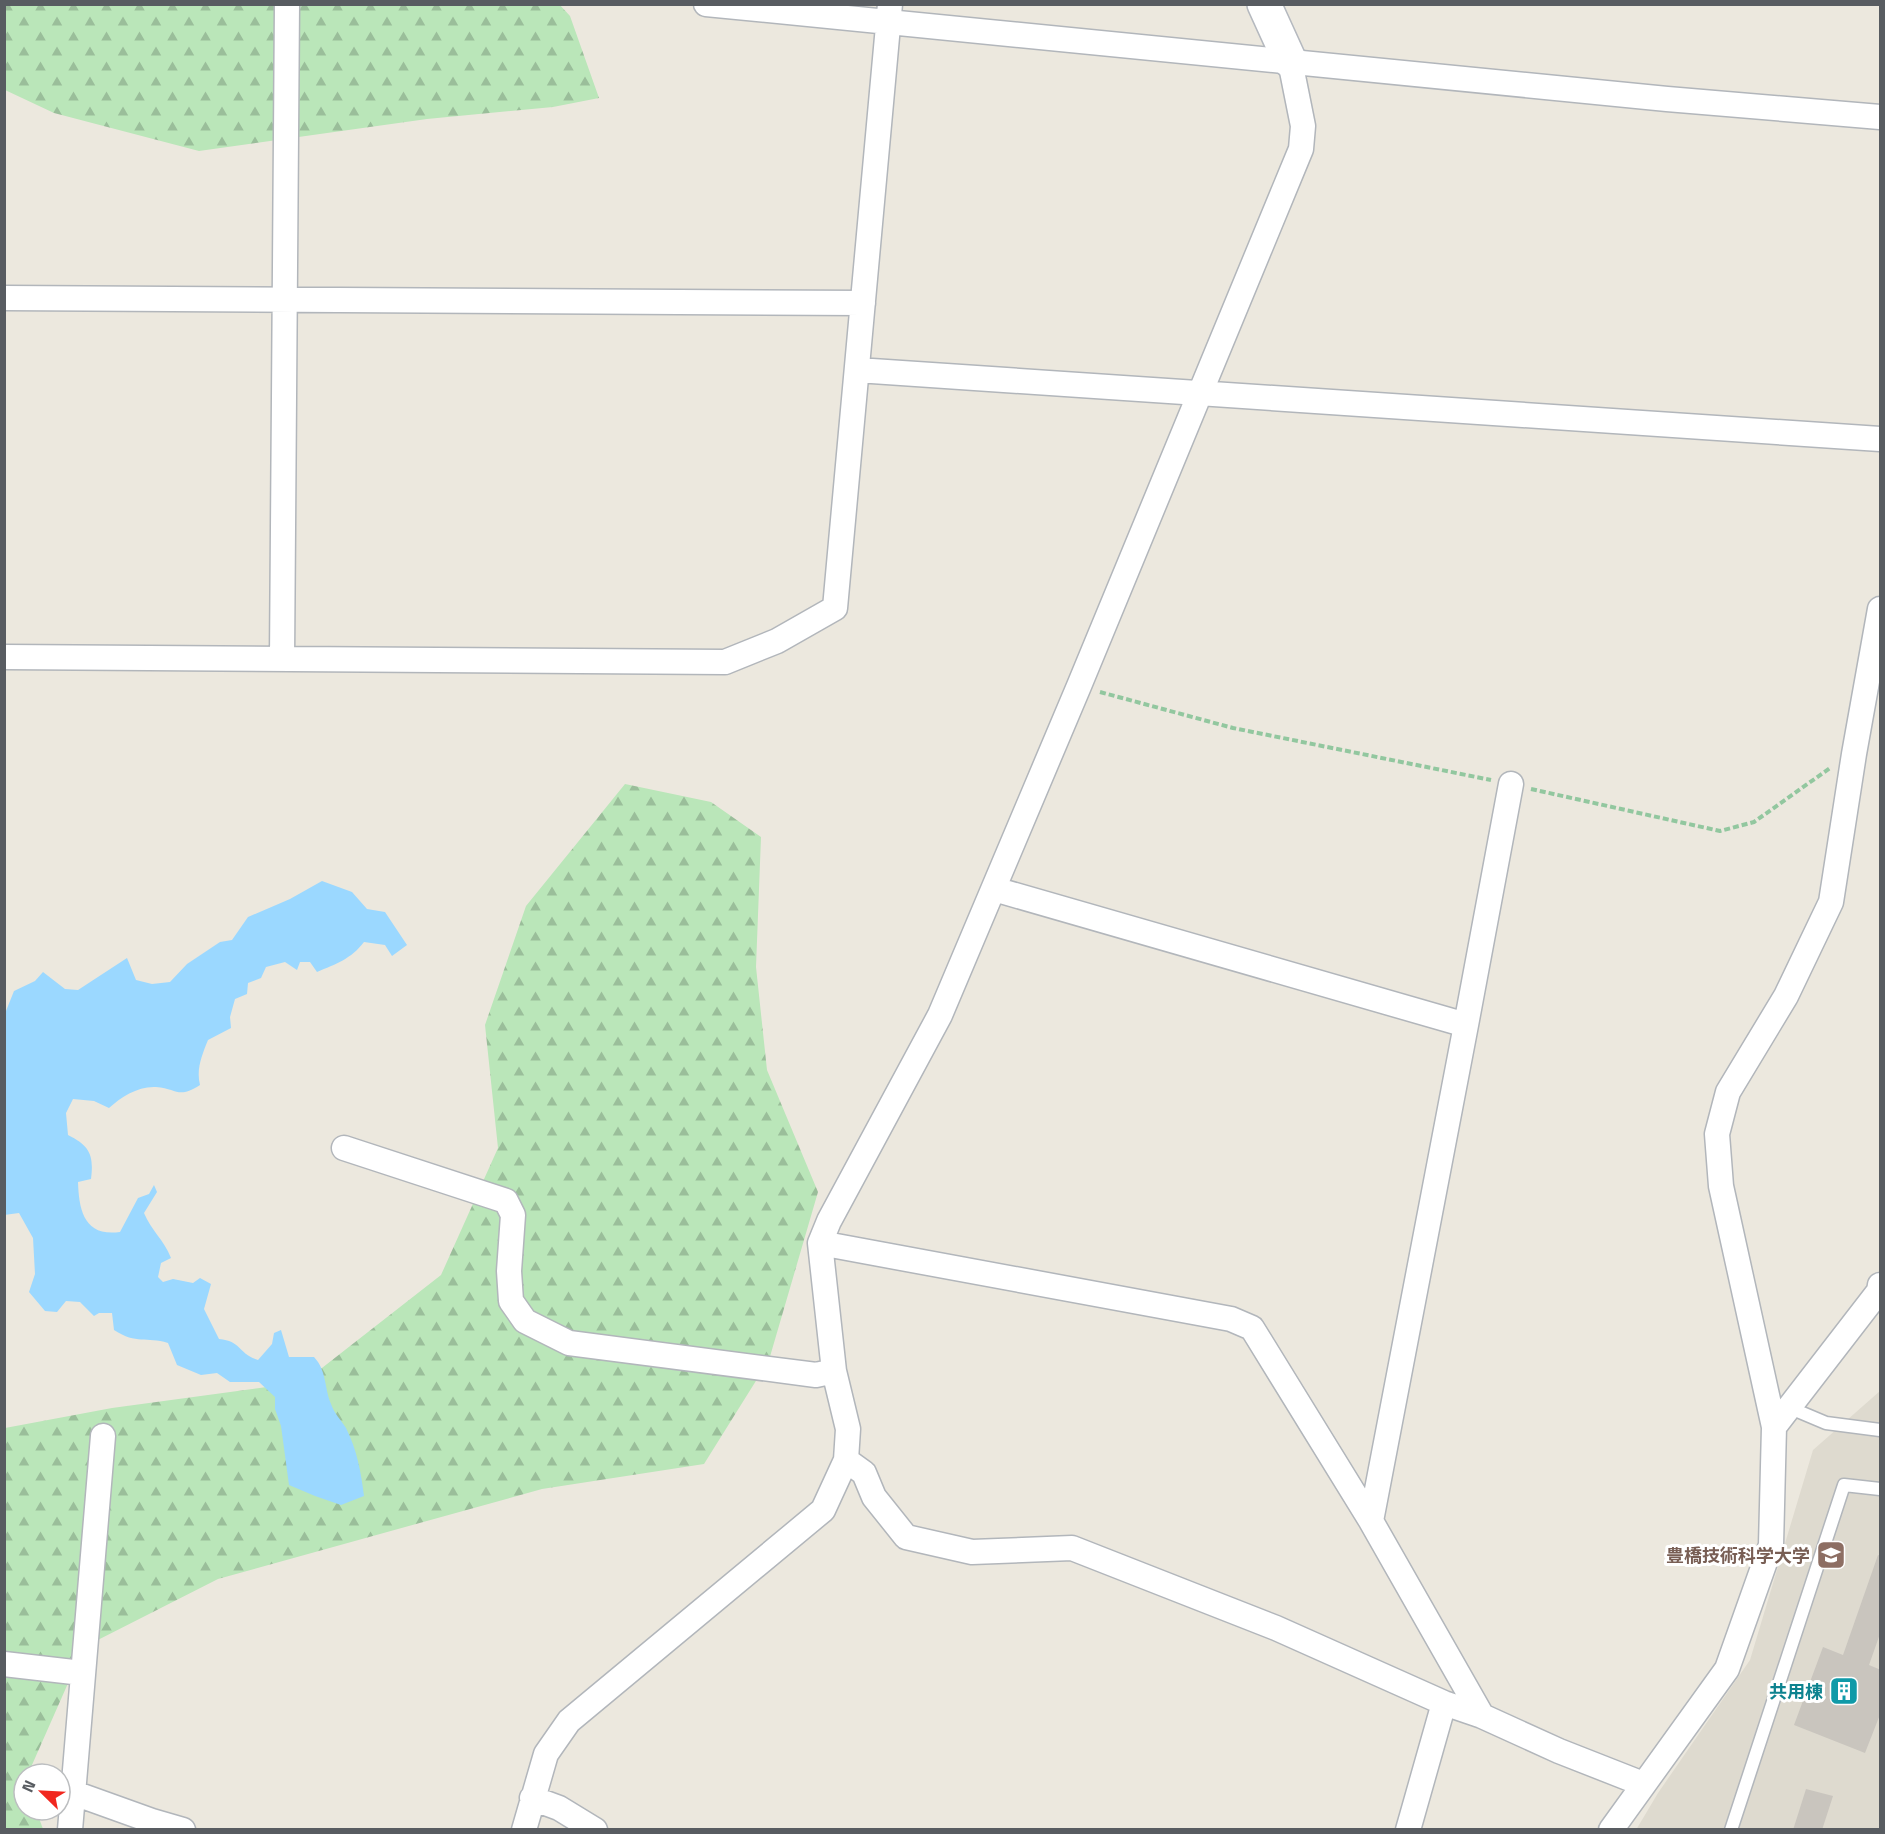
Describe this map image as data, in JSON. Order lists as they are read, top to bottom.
{
  "places": {
    "school or university": ["豊橋技術科学大学"],
    "building": ["共用棟"]
  },
  "north": "top left"
}
